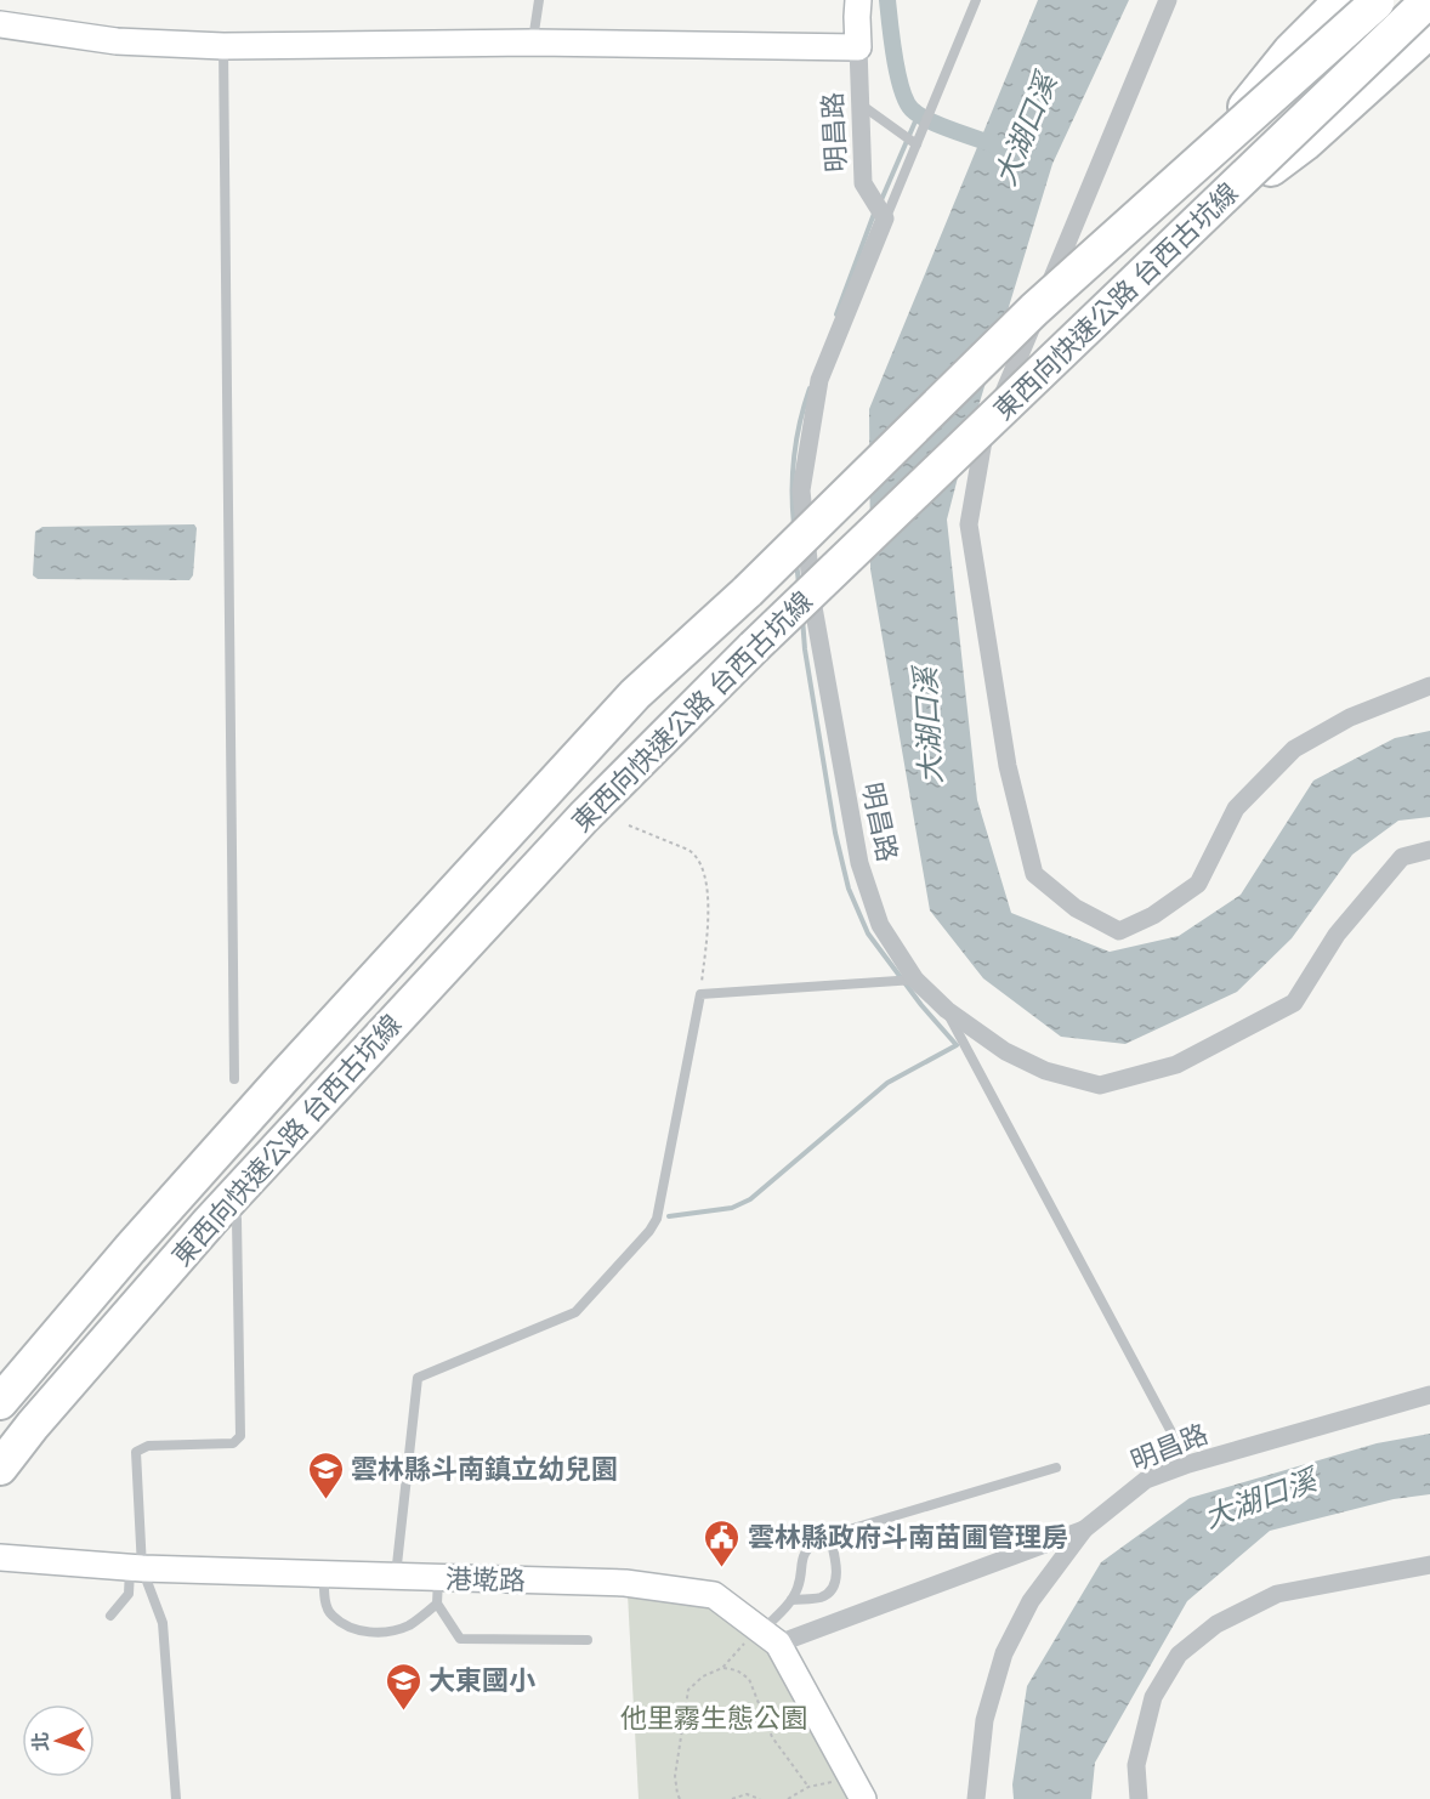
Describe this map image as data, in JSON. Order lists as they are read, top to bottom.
{
  "streets": {
    "highway": ["東西向快速公路 台西古坑線"],
    "street": ["明昌路", "港墘路"]
  },
  "crossings": [
    ["明昌路", "港墘路"]
  ],
  "water": ["大湖口溪"],
  "parks": ["他里霧生態公園"],
  "places": {
    "school or university": ["雲林縣斗南鎮立幼兒園", "大東國小"],
    "public building": ["雲林縣政府斗南苗圃管理房"]
  },
  "north": "left"
}
